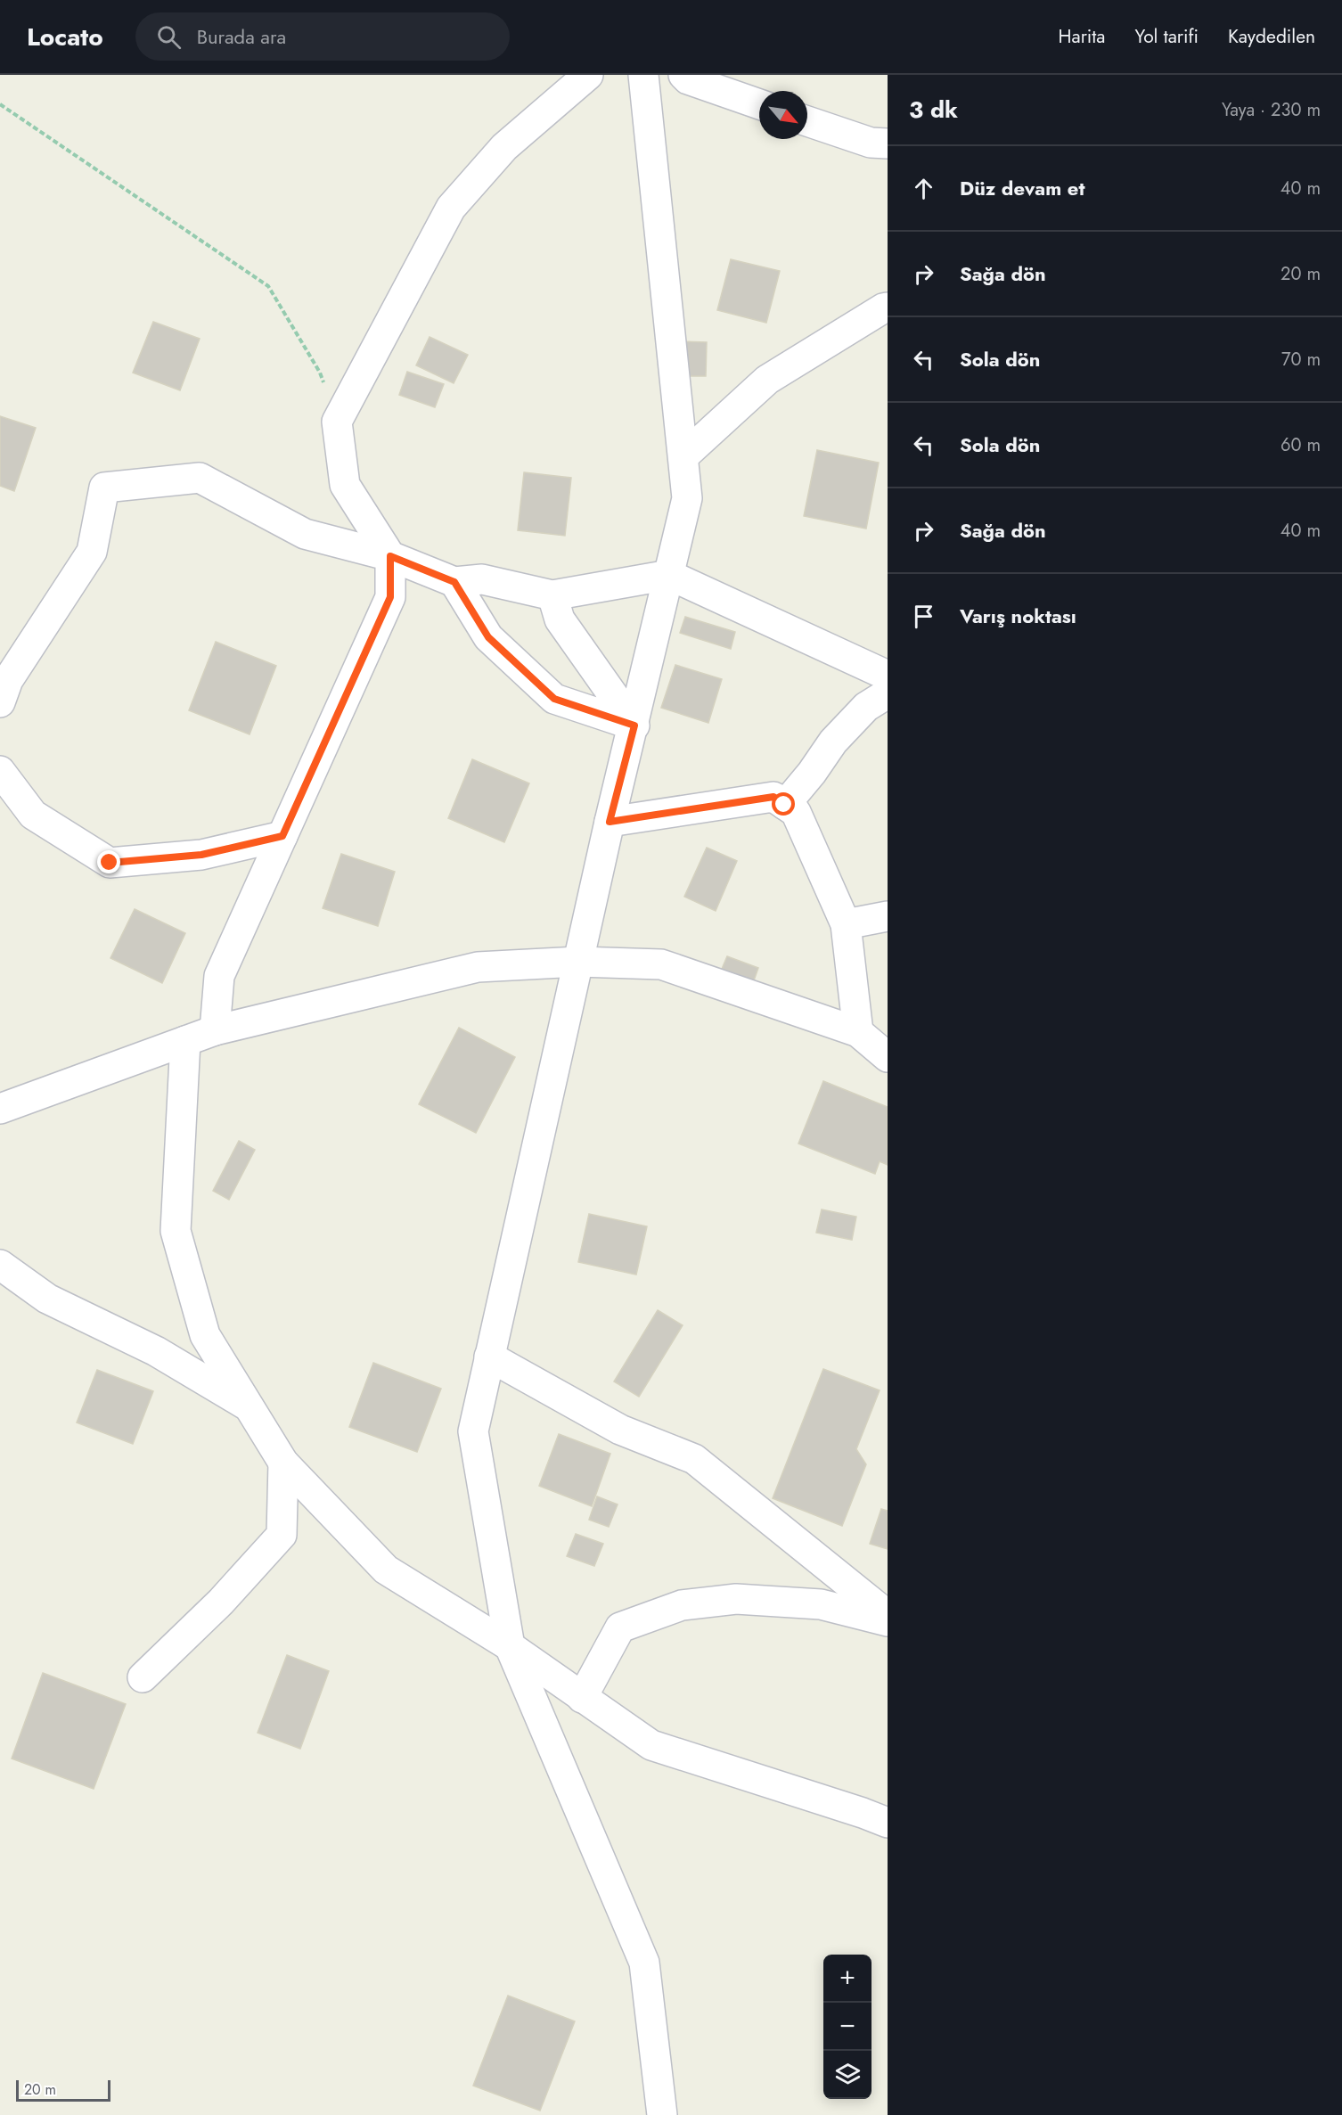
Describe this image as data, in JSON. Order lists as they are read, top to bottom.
{
  "scale_bar": "20 m",
  "north": "bottom right",
  "page": {
    "header": "Locato",
    "search": "Burada ara",
    "nav": ["Harita", "Yol tarifi", "Kaydedilen"],
    "heading": ["3 dk", "Yaya · 230 m"],
    "list": [
      ["Düz devam et", "40 m"],
      ["Sağa dön", "20 m"],
      ["Sola dön", "70 m"],
      ["Sola dön", "60 m"],
      ["Sağa dön", "40 m"],
      "Varış noktası"
    ],
    "map_buttons": ["+", "−"],
    "scale": "20 m"
  }
}
